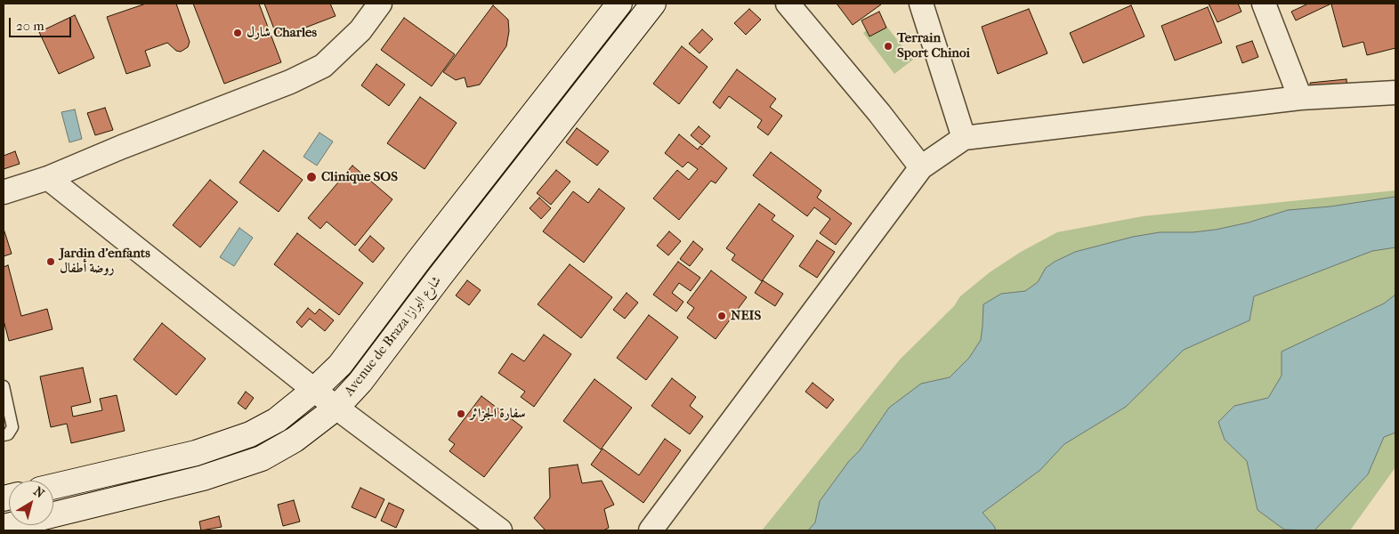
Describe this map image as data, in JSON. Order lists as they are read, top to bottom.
{
  "streets": {
    "main road": ["Avenue de Braza شارع البرازا"]
  },
  "places": [
    "شارل Charles",
    "Terrain Sport Chinoi",
    "Clinique SOS",
    "Jardin d'enfants روضة أطفال",
    "NEIS",
    "سفارة الجزائر"
  ],
  "scale_bar": "20 m",
  "north": "top right"
}
